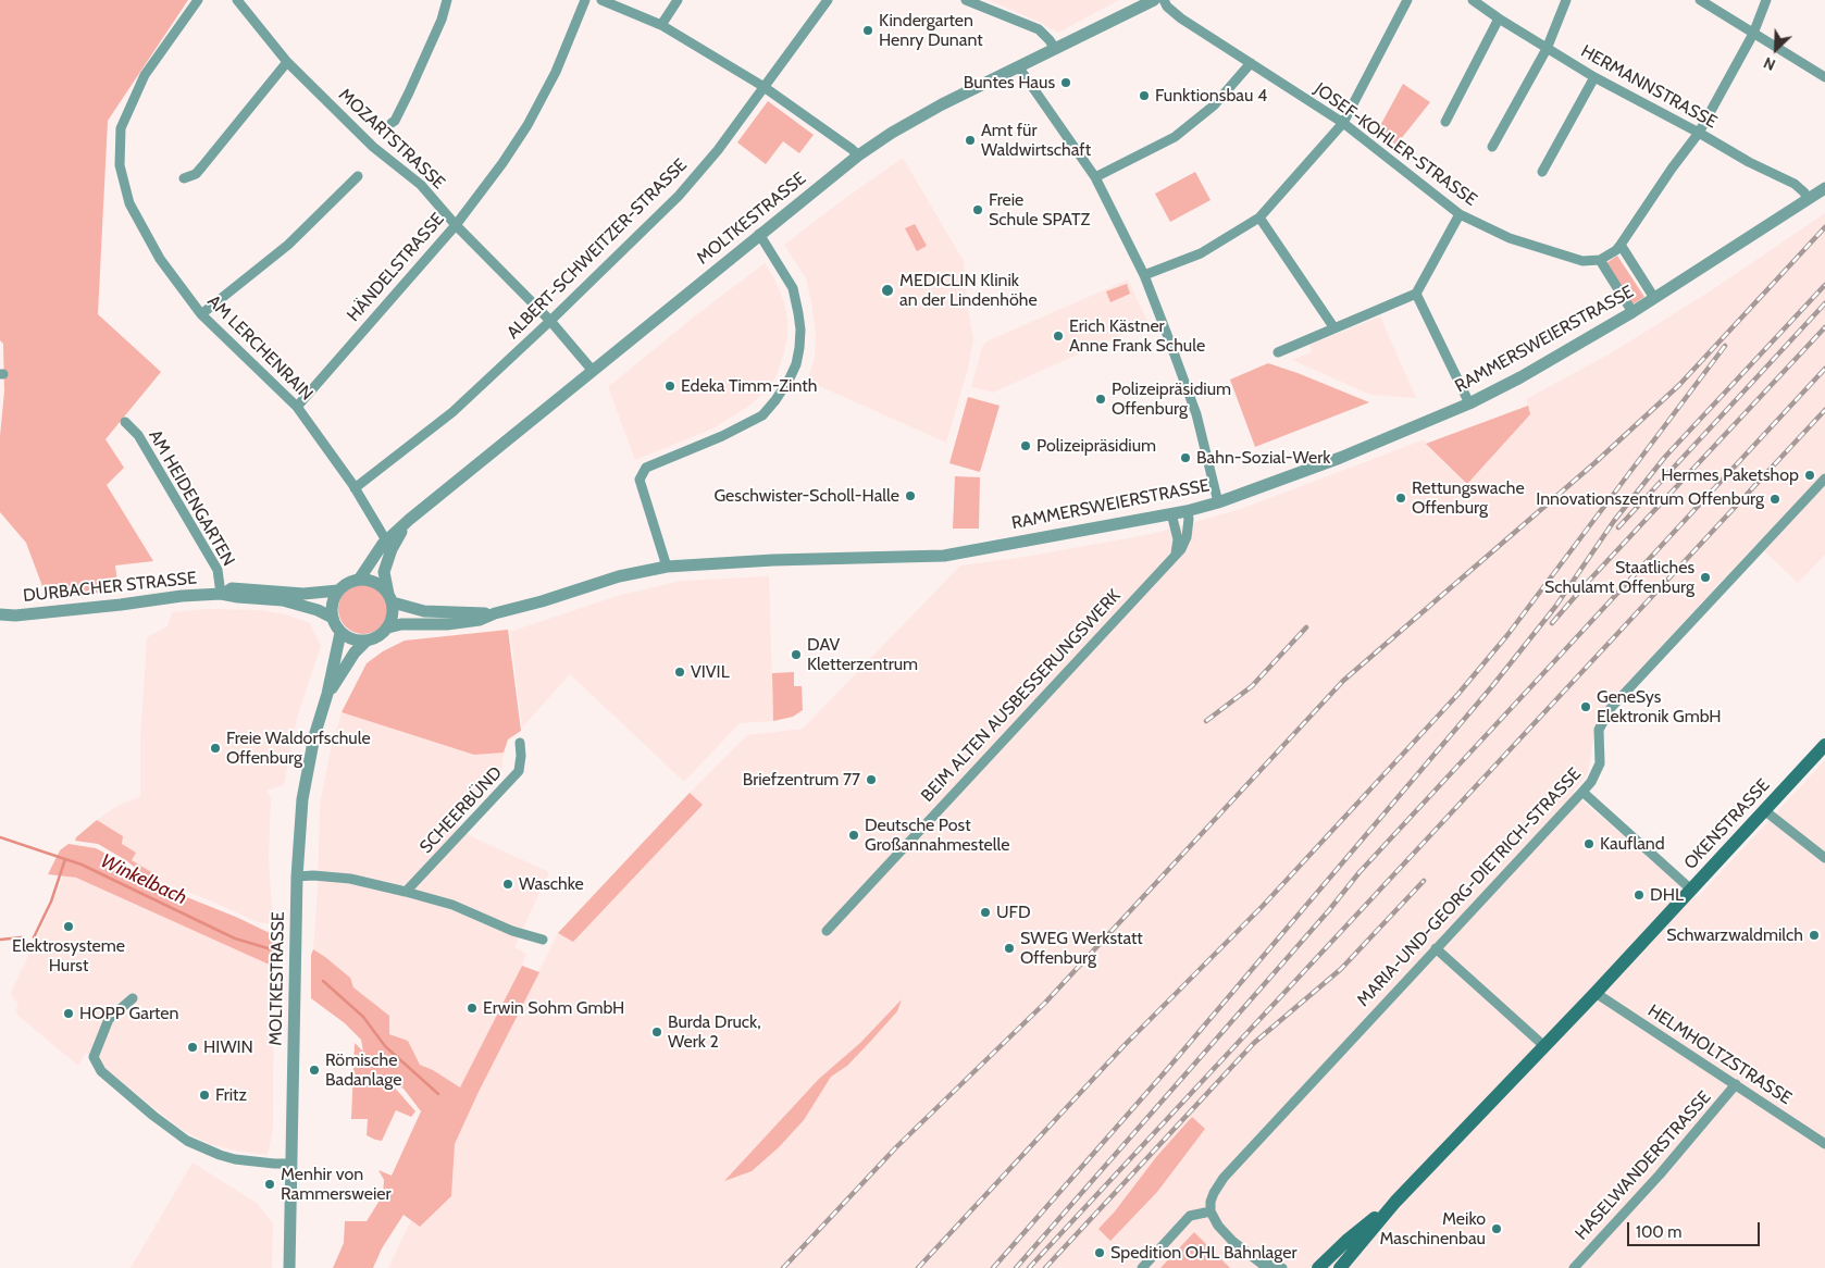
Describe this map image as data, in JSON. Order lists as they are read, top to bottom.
{
  "streets": {
    "main road": ["OKENSTRASSE"],
    "street": [
      "HERMANNSTRASSE",
      "MOZARTSTRASSE",
      "JOSEF-KOHLER-STRASSE",
      "MOLTKESTRASSE",
      "ALBERT-SCHWEITZER-STRASSE",
      "HÄNDELSTRASSE",
      "RAMMERSWEIERSTRASSE",
      "AM LERCHENRAIN",
      "AM HEIDENGARTEN",
      "DURBACHER STRASSE",
      "BEIM ALTEN AUSBESSERUNGSWERK",
      "SCHEERBÜND",
      "MARIA-UND-GEORG-DIETRICH-STRASSE",
      "HELMHOLTZSTRASSE",
      "HASELWANDERSTRASSE"
    ]
  },
  "crossings": [
    ["HERMANNSTRASSE", "RAMMERSWEIERSTRASSE"],
    ["MOZARTSTRASSE", "MOLTKESTRASSE"],
    ["MOZARTSTRASSE", "ALBERT-SCHWEITZER-STRASSE"],
    ["MOZARTSTRASSE", "HÄNDELSTRASSE"],
    ["MOLTKESTRASSE", "RAMMERSWEIERSTRASSE"],
    ["MOLTKESTRASSE", "AM LERCHENRAIN"],
    ["MOLTKESTRASSE", "DURBACHER STRASSE"],
    ["ALBERT-SCHWEITZER-STRASSE", "AM LERCHENRAIN"],
    ["HÄNDELSTRASSE", "AM LERCHENRAIN"],
    ["RAMMERSWEIERSTRASSE", "DURBACHER STRASSE"],
    ["RAMMERSWEIERSTRASSE", "BEIM ALTEN AUSBESSERUNGSWERK"],
    ["AM HEIDENGARTEN", "DURBACHER STRASSE"],
    ["OKENSTRASSE", "HELMHOLTZSTRASSE"],
    ["HELMHOLTZSTRASSE", "HASELWANDERSTRASSE"]
  ],
  "water": ["Winkelbach"],
  "places": [
    "Kindergarten Henry Dunant",
    "Buntes Haus",
    "Funktionsbau 4",
    "Amt für Waldwirtschaft",
    "Freie Schule SPATZ",
    "MEDICLIN Klinik an der Lindenhöhe",
    "Erich Kästner Anne Frank Schule",
    "Edeka Timm-Zinth",
    "Polizeipräsidium Offenburg",
    "Polizeipräsidium",
    "Bahn-Sozial-Werk",
    "Hermes Paketshop",
    "Geschwister-Scholl-Halle",
    "Rettungswache Offenburg",
    "Innovationszentrum Offenburg",
    "Staatliches Schulamt Offenburg",
    "DAV Kletterzentrum",
    "VIVIL",
    "GeneSys Elektronik GmbH",
    "Freie Waldorfschule Offenburg",
    "Briefzentrum 77",
    "Deutsche Post Großannahmestelle",
    "Kaufland",
    "Waschke",
    "DHL",
    "UFD",
    "Elektrosysteme Hurst",
    "Schwarzwaldmilch",
    "SWEG Werkstatt Offenburg",
    "Erwin Sohm GmbH",
    "HOPP Garten",
    "Burda Druck, Werk 2",
    "HIWIN",
    "Römische Badanlage",
    "Fritz",
    "Menhir von Rammersweier",
    "Meiko Maschinenbau",
    "Spedition OHL Bahnlager"
  ],
  "scale_bar": "100 m",
  "north": "bottom left"
}
